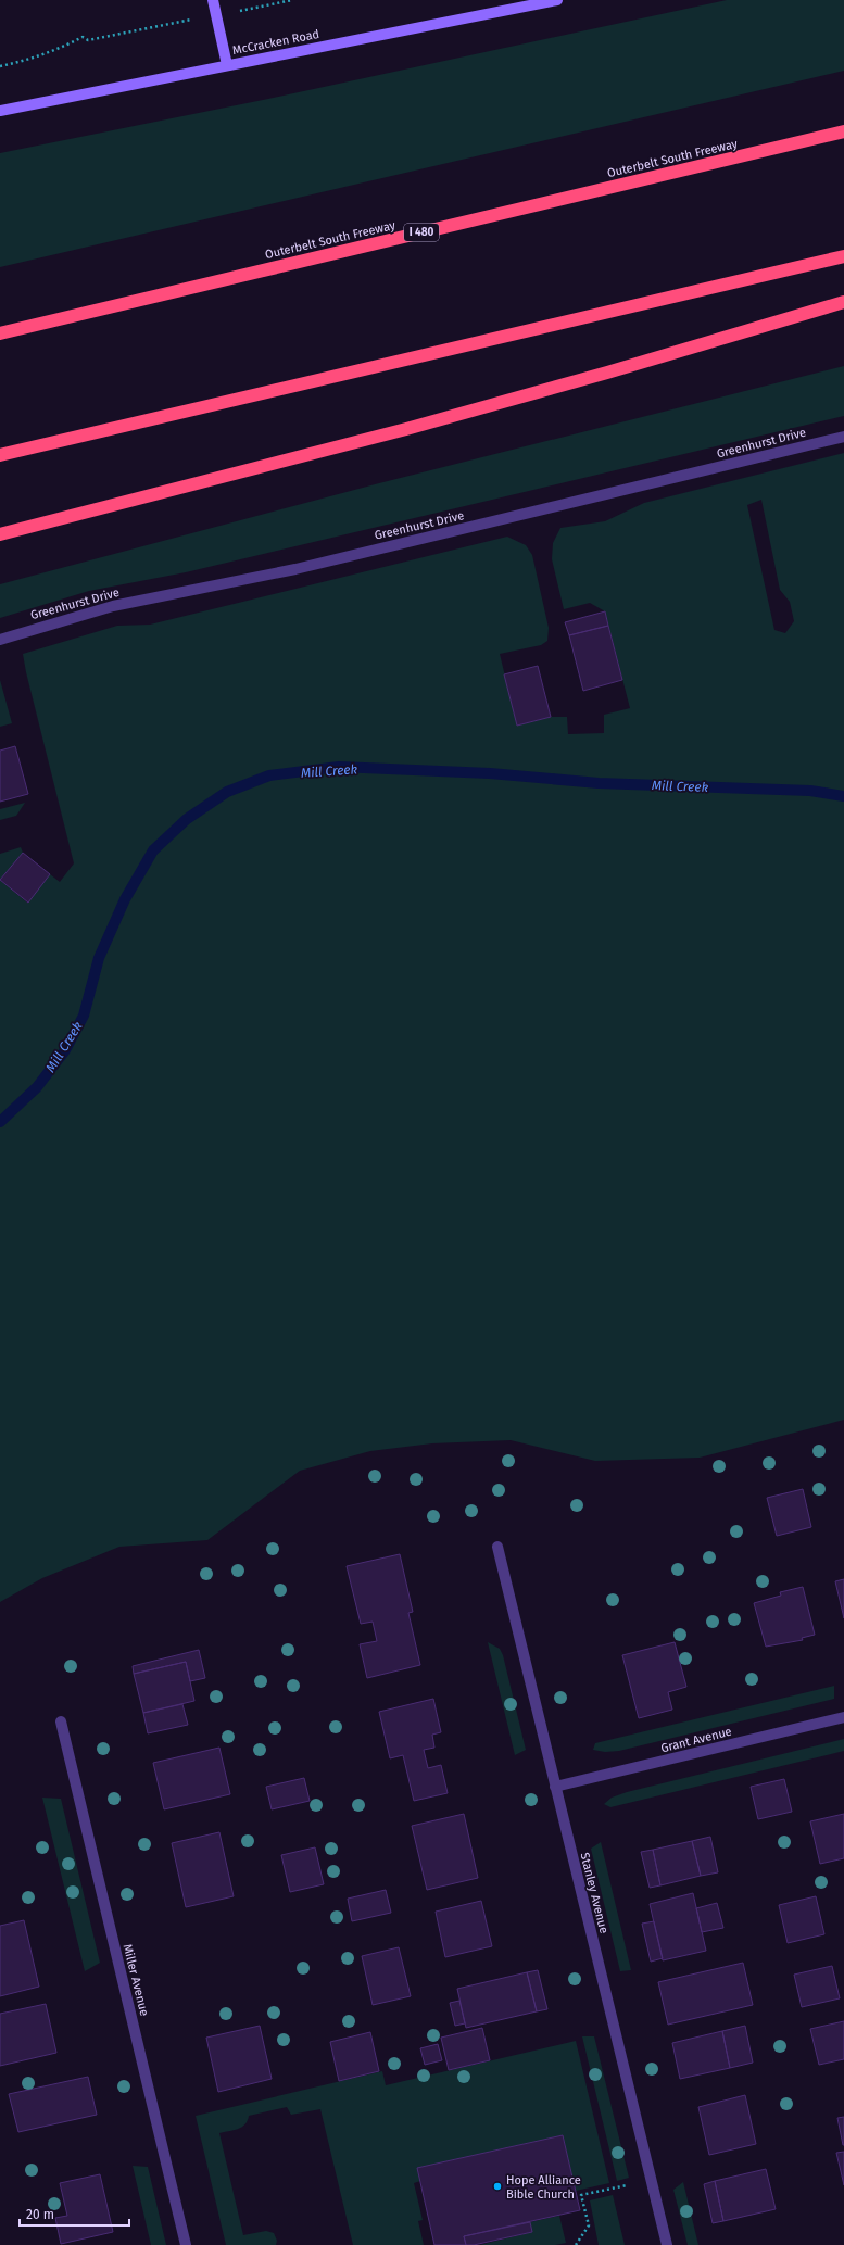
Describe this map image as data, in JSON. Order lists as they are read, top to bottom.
{
  "streets": {
    "highway": ["Outerbelt South Freeway", "I 480"],
    "street": [
      "McCracken Road",
      "Greenhurst Drive",
      "Grant Avenue",
      "Stanley Avenue",
      "Miller Avenue"
    ]
  },
  "crossings": [
    ["Grant Avenue", "Stanley Avenue"]
  ],
  "water": ["Mill Creek"],
  "places": ["Hope Alliance Bible Church"],
  "scale_bar": "20 m"
}
